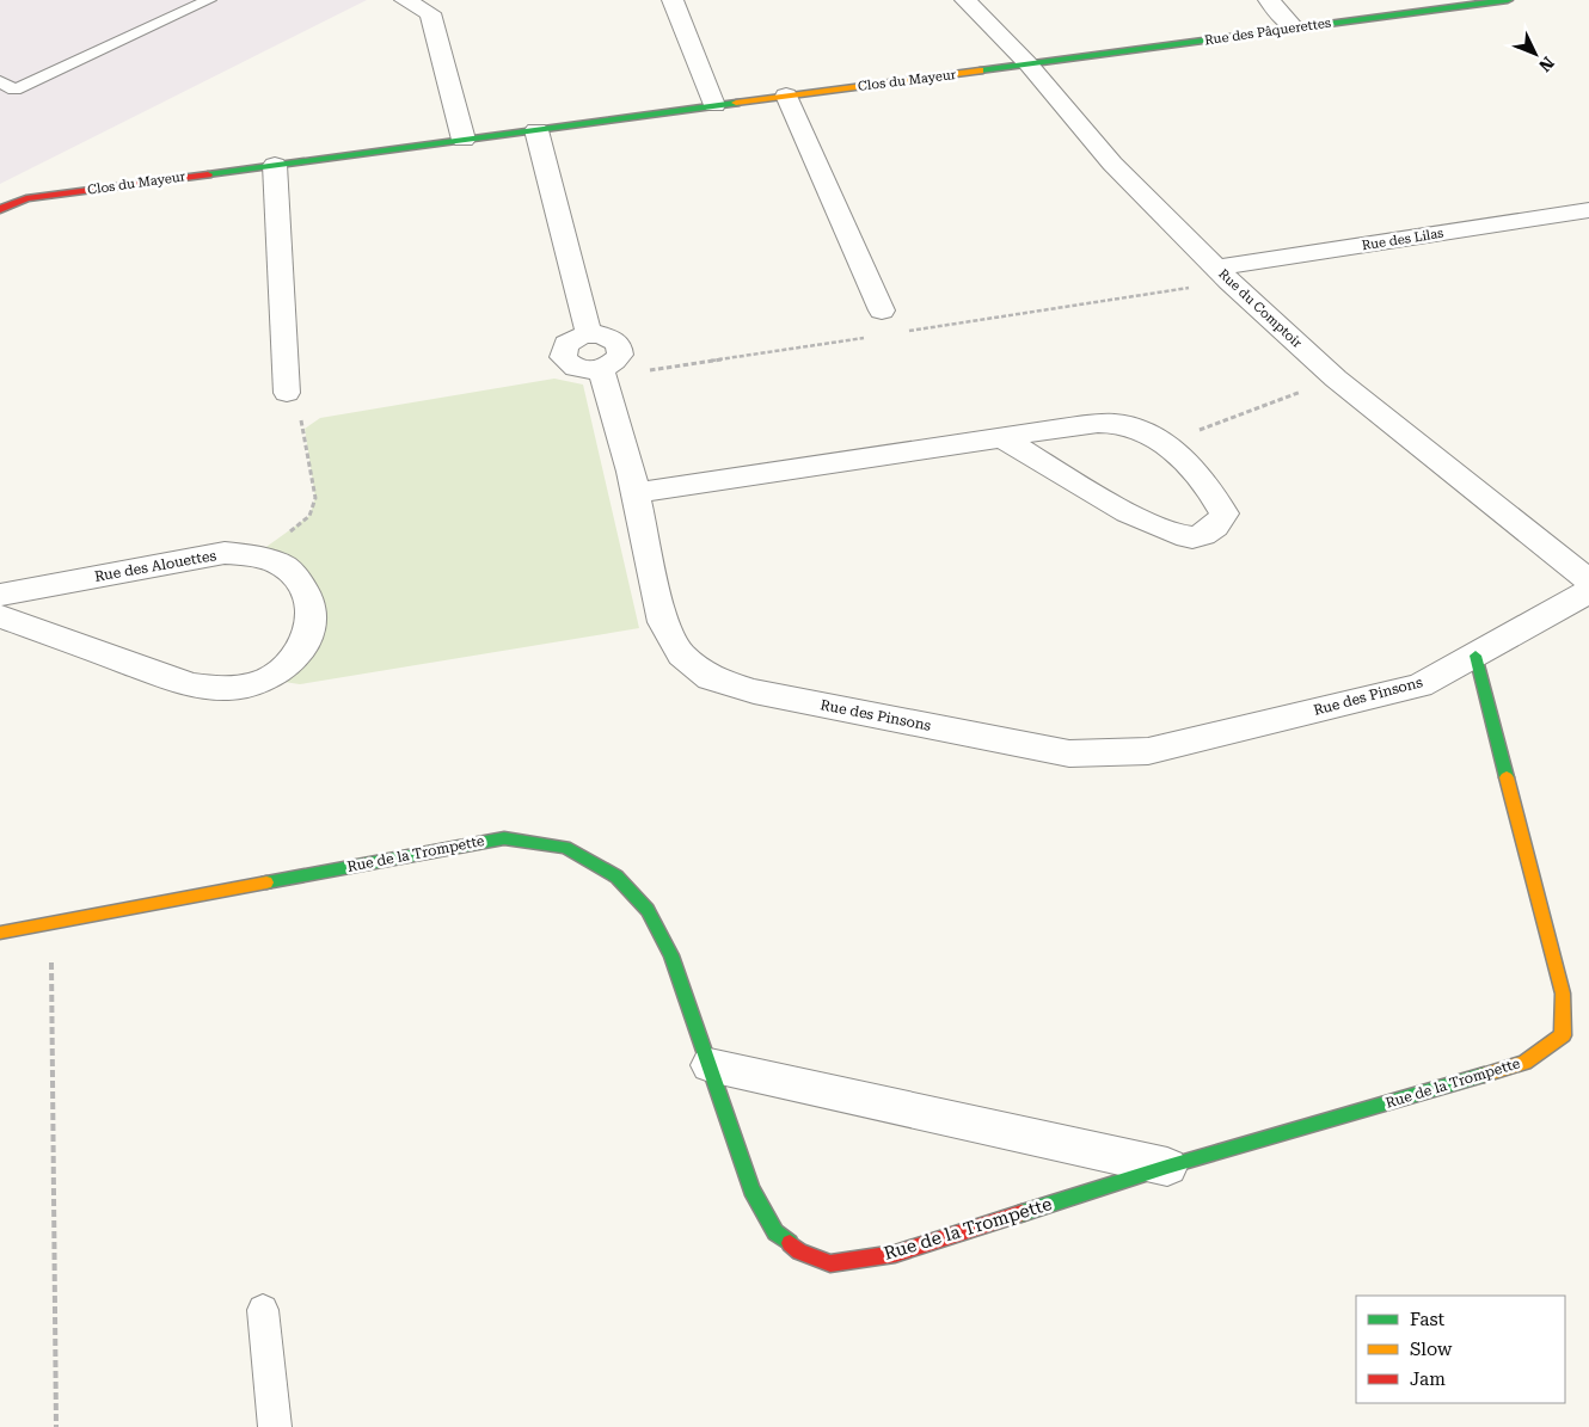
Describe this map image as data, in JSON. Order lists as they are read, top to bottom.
{
  "streets": {
    "street": [
      "Rue des Pâquerettes",
      "Clos du Mayeur",
      "Rue des Lilas",
      "Rue du Comptoir",
      "Rue des Alouettes",
      "Rue des Pinsons",
      "Rue de la Trompette"
    ]
  },
  "crossings": [
    ["Rue des Pâquerettes", "Clos du Mayeur"],
    ["Rue des Pâquerettes", "Rue du Comptoir"],
    ["Clos du Mayeur", "Rue du Comptoir"],
    ["Rue des Lilas", "Rue du Comptoir"],
    ["Rue des Pinsons", "Rue de la Trompette"]
  ],
  "legend": ["Fast", "Slow", "Jam"],
  "north": "bottom right"
}
